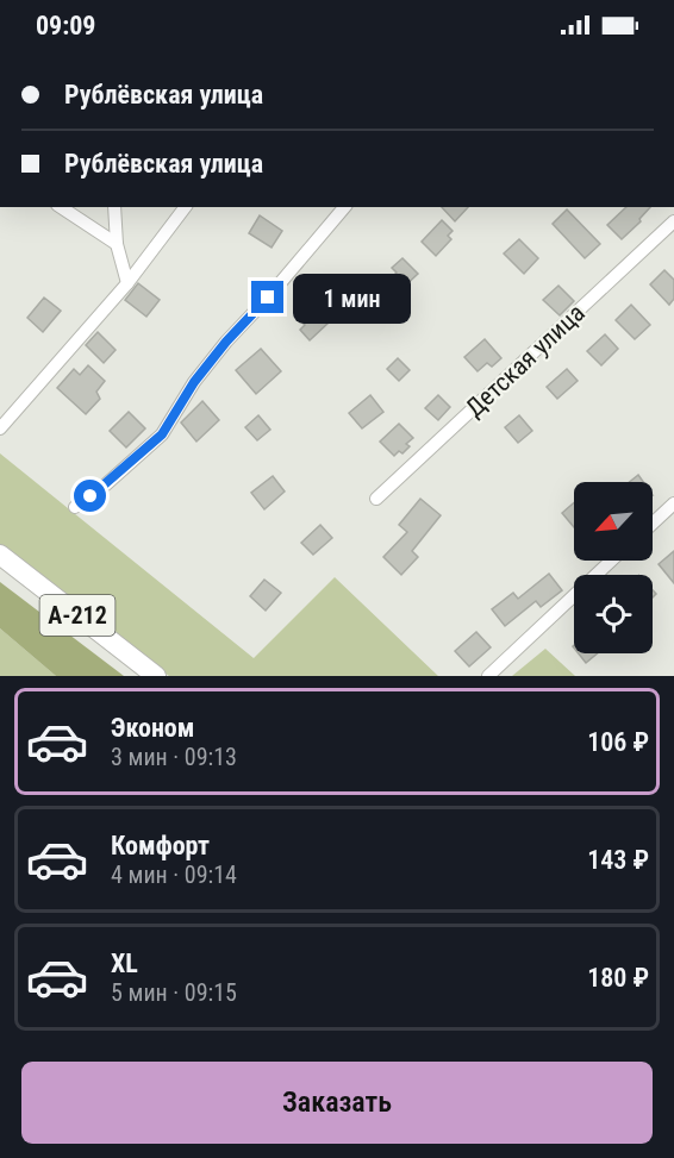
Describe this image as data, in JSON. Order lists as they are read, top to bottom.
{
  "streets": {
    "highway": ["А-212"],
    "street": ["Детская улица"]
  },
  "north": "bottom left",
  "page": {
    "status": "09:09",
    "banner": ["Рублёвская улица", "Рублёвская улица"],
    "bubble": "1 мин",
    "list": [
      {
        "name": "Эконом",
        "note": "3 мин · 09:13",
        "value": "106 ₽"
      },
      {
        "name": "Комфорт",
        "note": "4 мин · 09:14",
        "value": "143 ₽"
      },
      {
        "name": "XL",
        "note": "5 мин · 09:15",
        "value": "180 ₽"
      }
    ],
    "buttons": "Заказать"
  }
}
